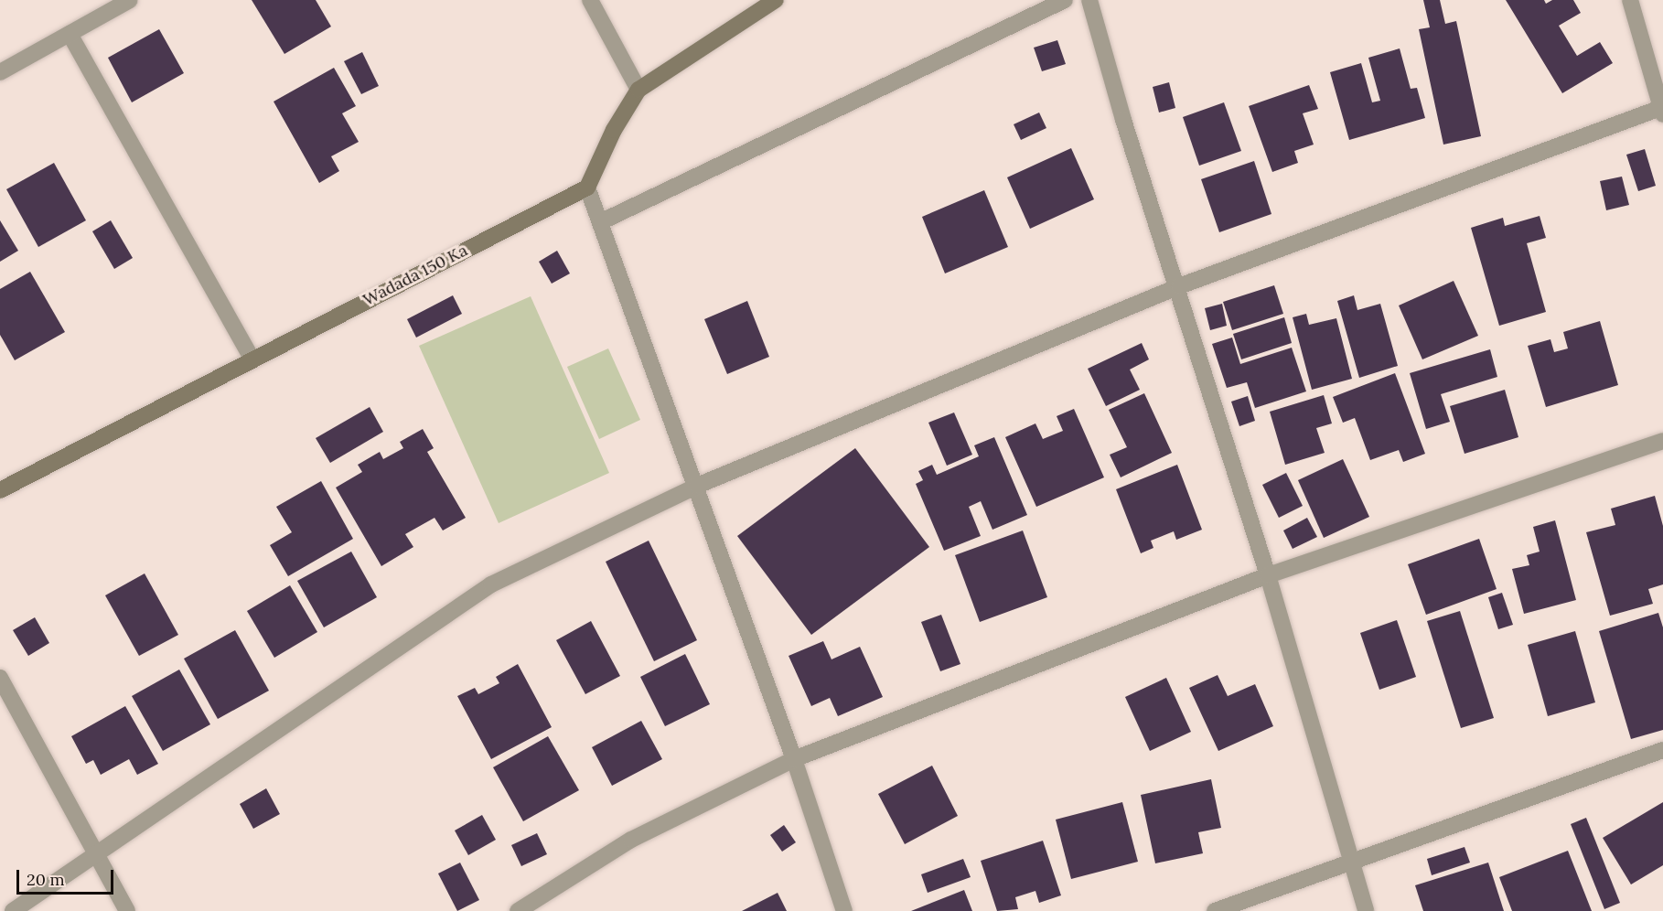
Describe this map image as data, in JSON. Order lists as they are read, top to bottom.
{
  "streets": {
    "street": ["Wadada 150 Ka"]
  },
  "scale_bar": "20 m"
}
